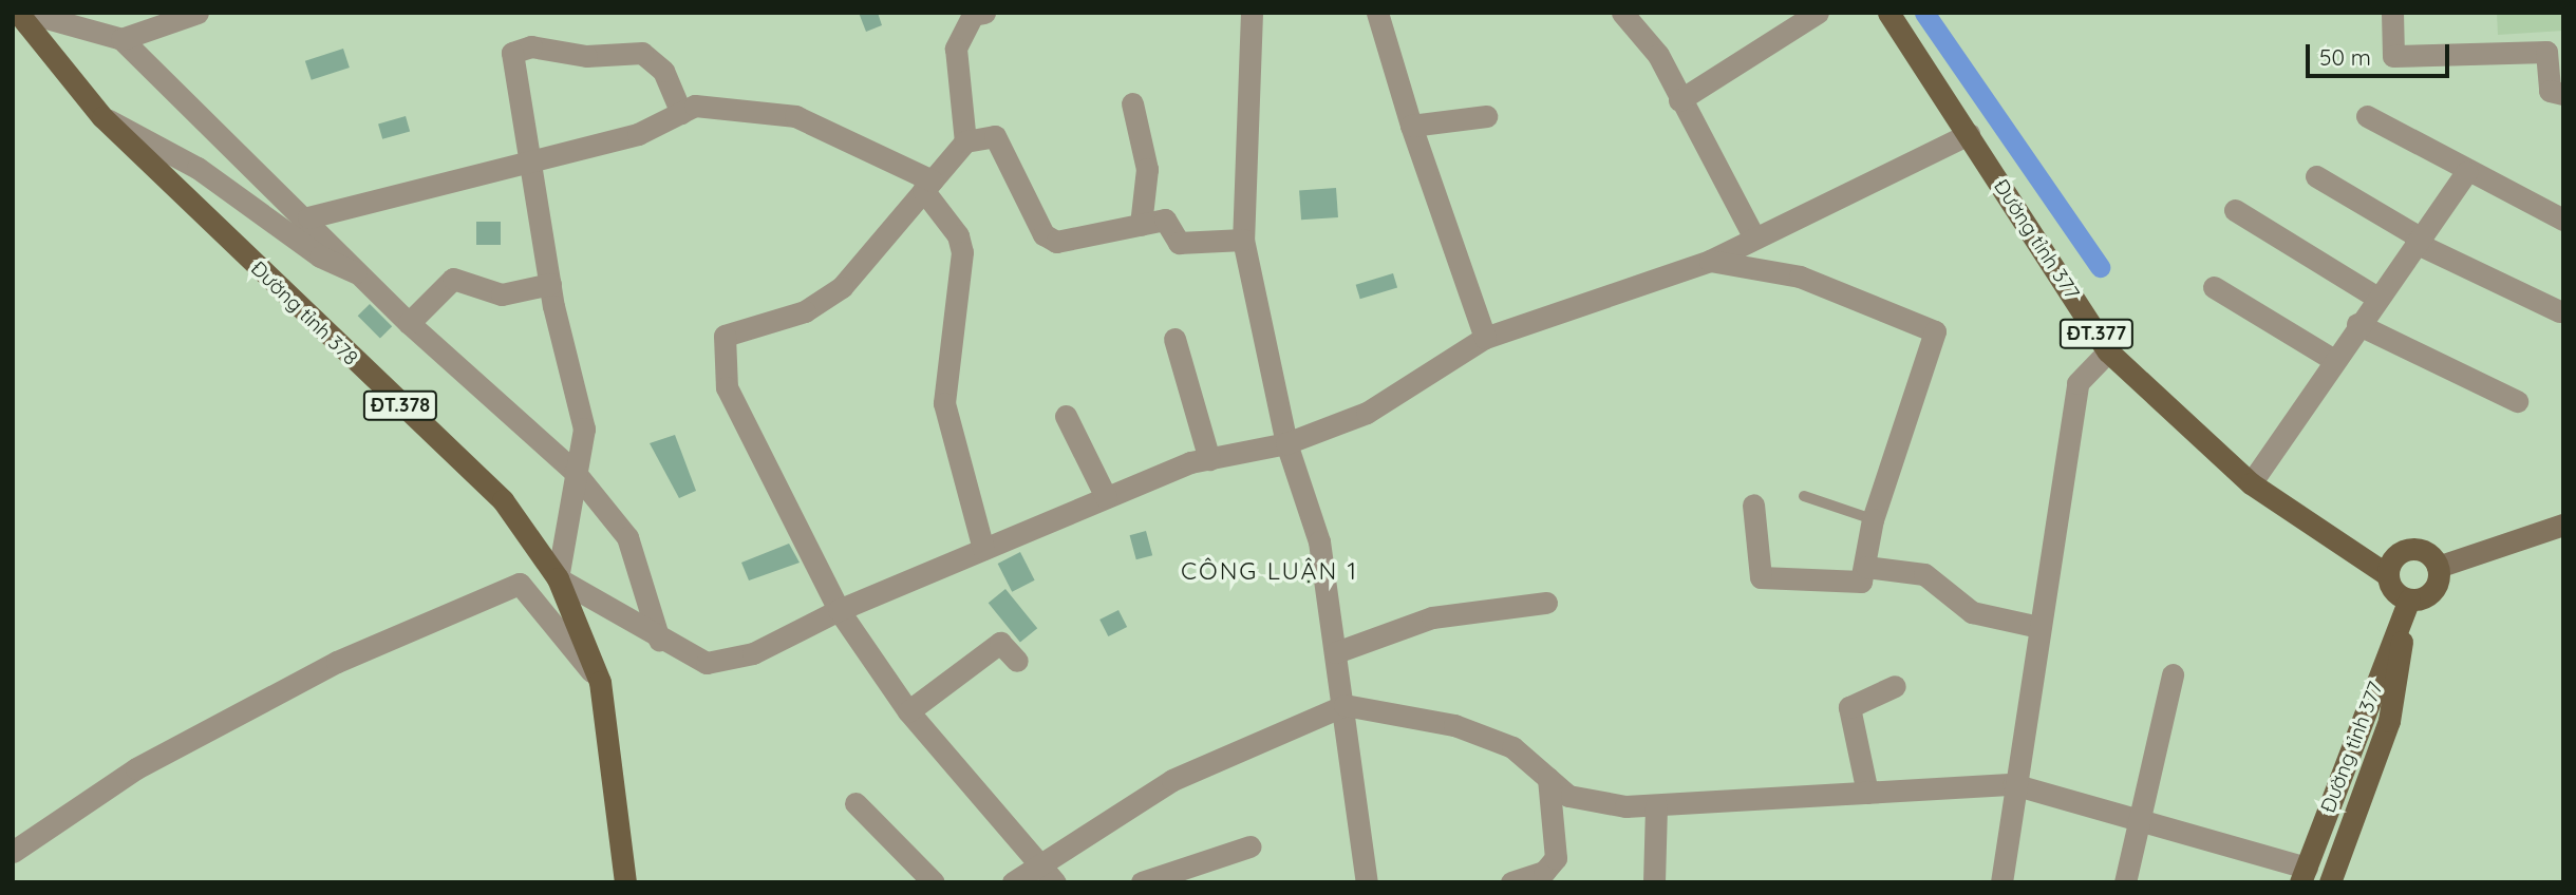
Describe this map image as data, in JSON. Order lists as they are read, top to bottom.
{
  "streets": {
    "main road": [
      "Đường tỉnh 377",
      "Đường tỉnh 378",
      "ĐT.377",
      "ĐT.378"
    ]
  },
  "districts": ["CÔNG LUẬN 1"],
  "scale_bar": "50 m"
}
